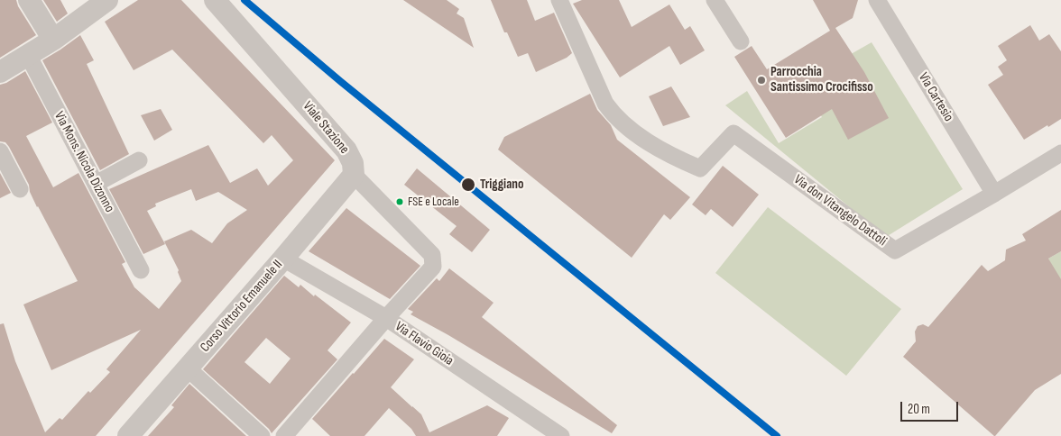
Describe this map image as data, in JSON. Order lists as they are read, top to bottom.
{
  "streets": {
    "street": [
      "Via Cartesio",
      "Viale Stazione",
      "Via Mons. Nicola Dizonno",
      "Via don Vitangelo Dattoli",
      "Corso Vittorio Emanuele II",
      "Via Flavio Gioia"
    ]
  },
  "crossings": [
    ["Via Cartesio", "Via don Vitangelo Dattoli"],
    ["Viale Stazione", "Corso Vittorio Emanuele II"],
    ["Viale Stazione", "Via Flavio Gioia"],
    ["Corso Vittorio Emanuele II", "Via Flavio Gioia"]
  ],
  "places": ["Parrocchia Santissimo Crocifisso", "Triggiano", "FSE e Locale"],
  "scale_bar": "20 m"
}
